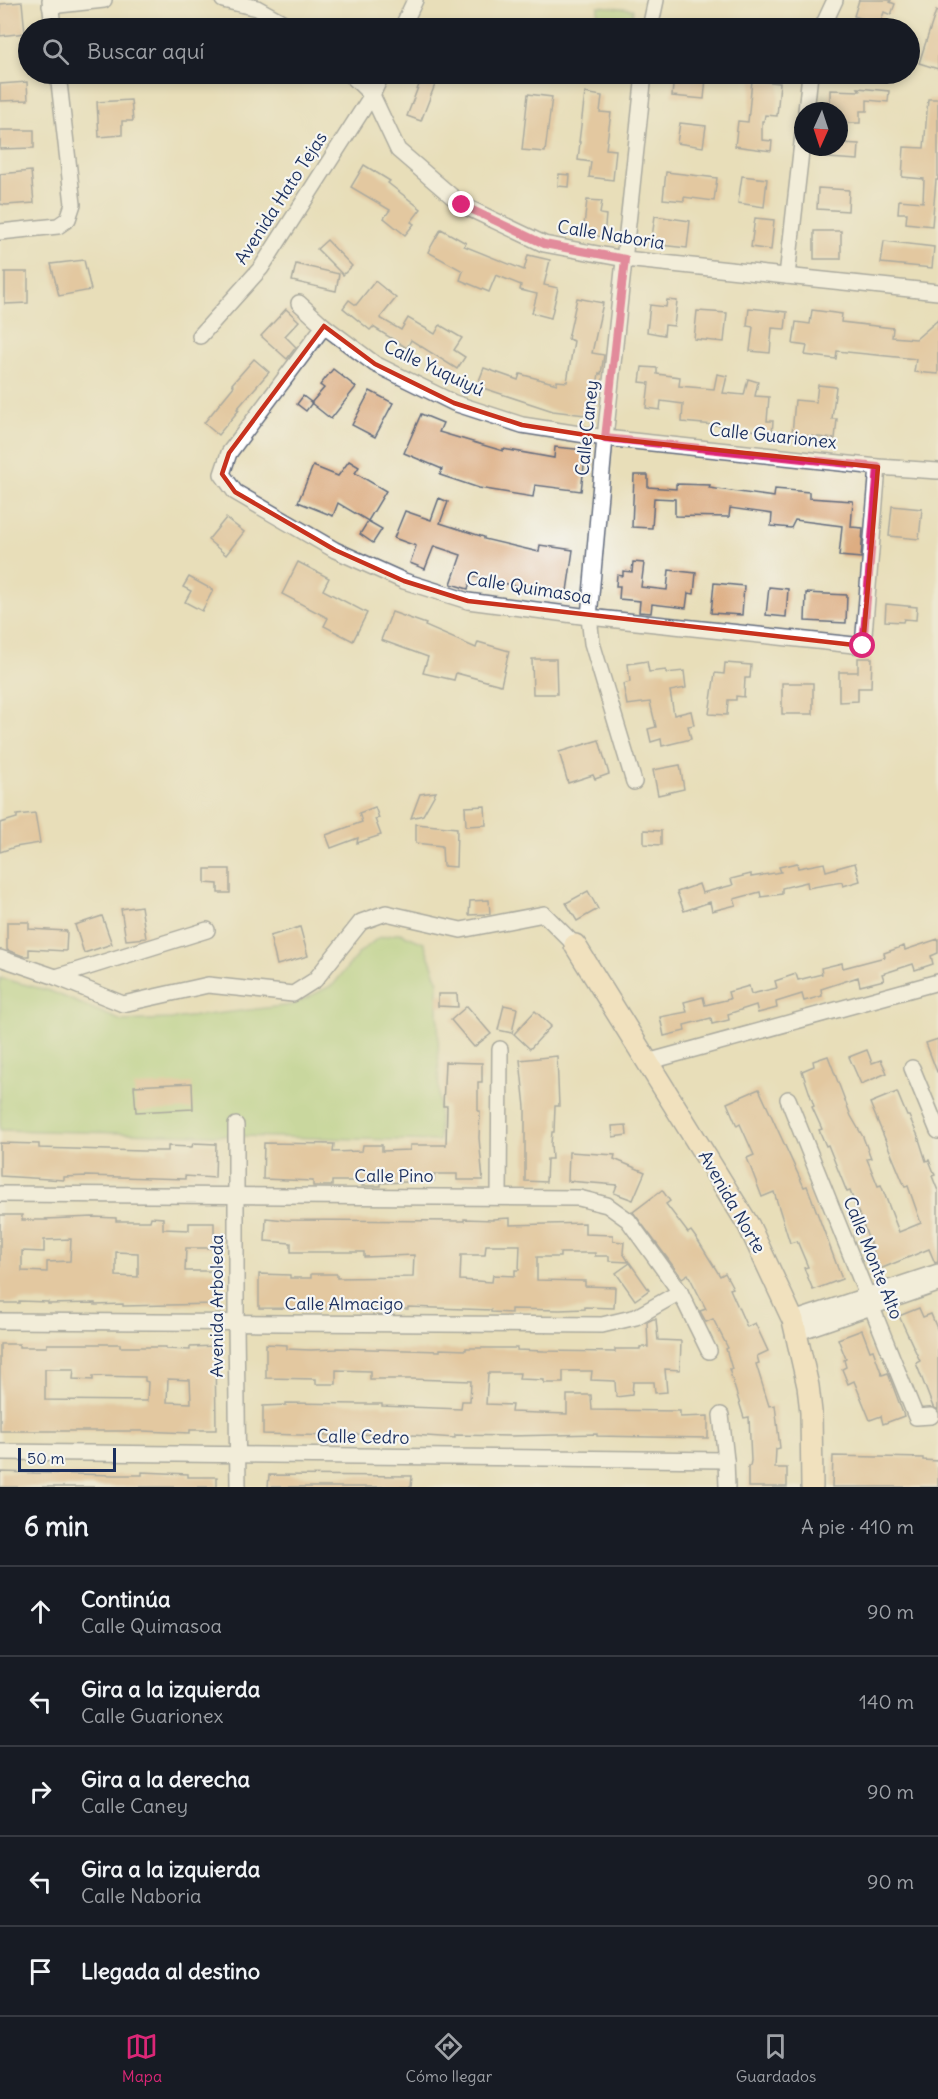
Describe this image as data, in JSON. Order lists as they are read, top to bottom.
{
  "streets": {
    "street": [
      "Avenida Hato Tejas",
      "Calle Naboria",
      "Calle Yuquiyú",
      "Calle Caney",
      "Calle Guarionex",
      "Calle Quimasoa",
      "Calle Pino",
      "Avenida Norte",
      "Calle Monte Alto",
      "Calle Almacigo",
      "Avenida Arboleda",
      "Calle Cedro"
    ]
  },
  "crossings": [
    ["Avenida Hato Tejas", "Calle Naboria"],
    ["Calle Naboria", "Calle Caney"],
    ["Calle Yuquiyú", "Calle Caney"],
    ["Calle Yuquiyú", "Calle Guarionex"],
    ["Calle Yuquiyú", "Calle Quimasoa"],
    ["Calle Caney", "Calle Guarionex"],
    ["Calle Caney", "Calle Quimasoa"],
    ["Calle Guarionex", "Calle Quimasoa"],
    ["Calle Pino", "Calle Almacigo"],
    ["Calle Pino", "Avenida Arboleda"],
    ["Calle Almacigo", "Avenida Arboleda"],
    ["Avenida Arboleda", "Calle Cedro"]
  ],
  "scale_bar": "50 m",
  "north": "bottom",
  "page": {
    "search": "Buscar aquí",
    "scale": "50 m",
    "heading": ["6 min", "A pie · 410 m"],
    "list": [
      ["Continúa", "Calle Quimasoa", "90 m"],
      ["Gira a la izquierda", "Calle Guarionex", "140 m"],
      ["Gira a la derecha", "Calle Caney", "90 m"],
      ["Gira a la izquierda", "Calle Naboria", "90 m"],
      "Llegada al destino"
    ],
    "nav": ["Mapa", "Cómo llegar", "Guardados"]
  }
}
